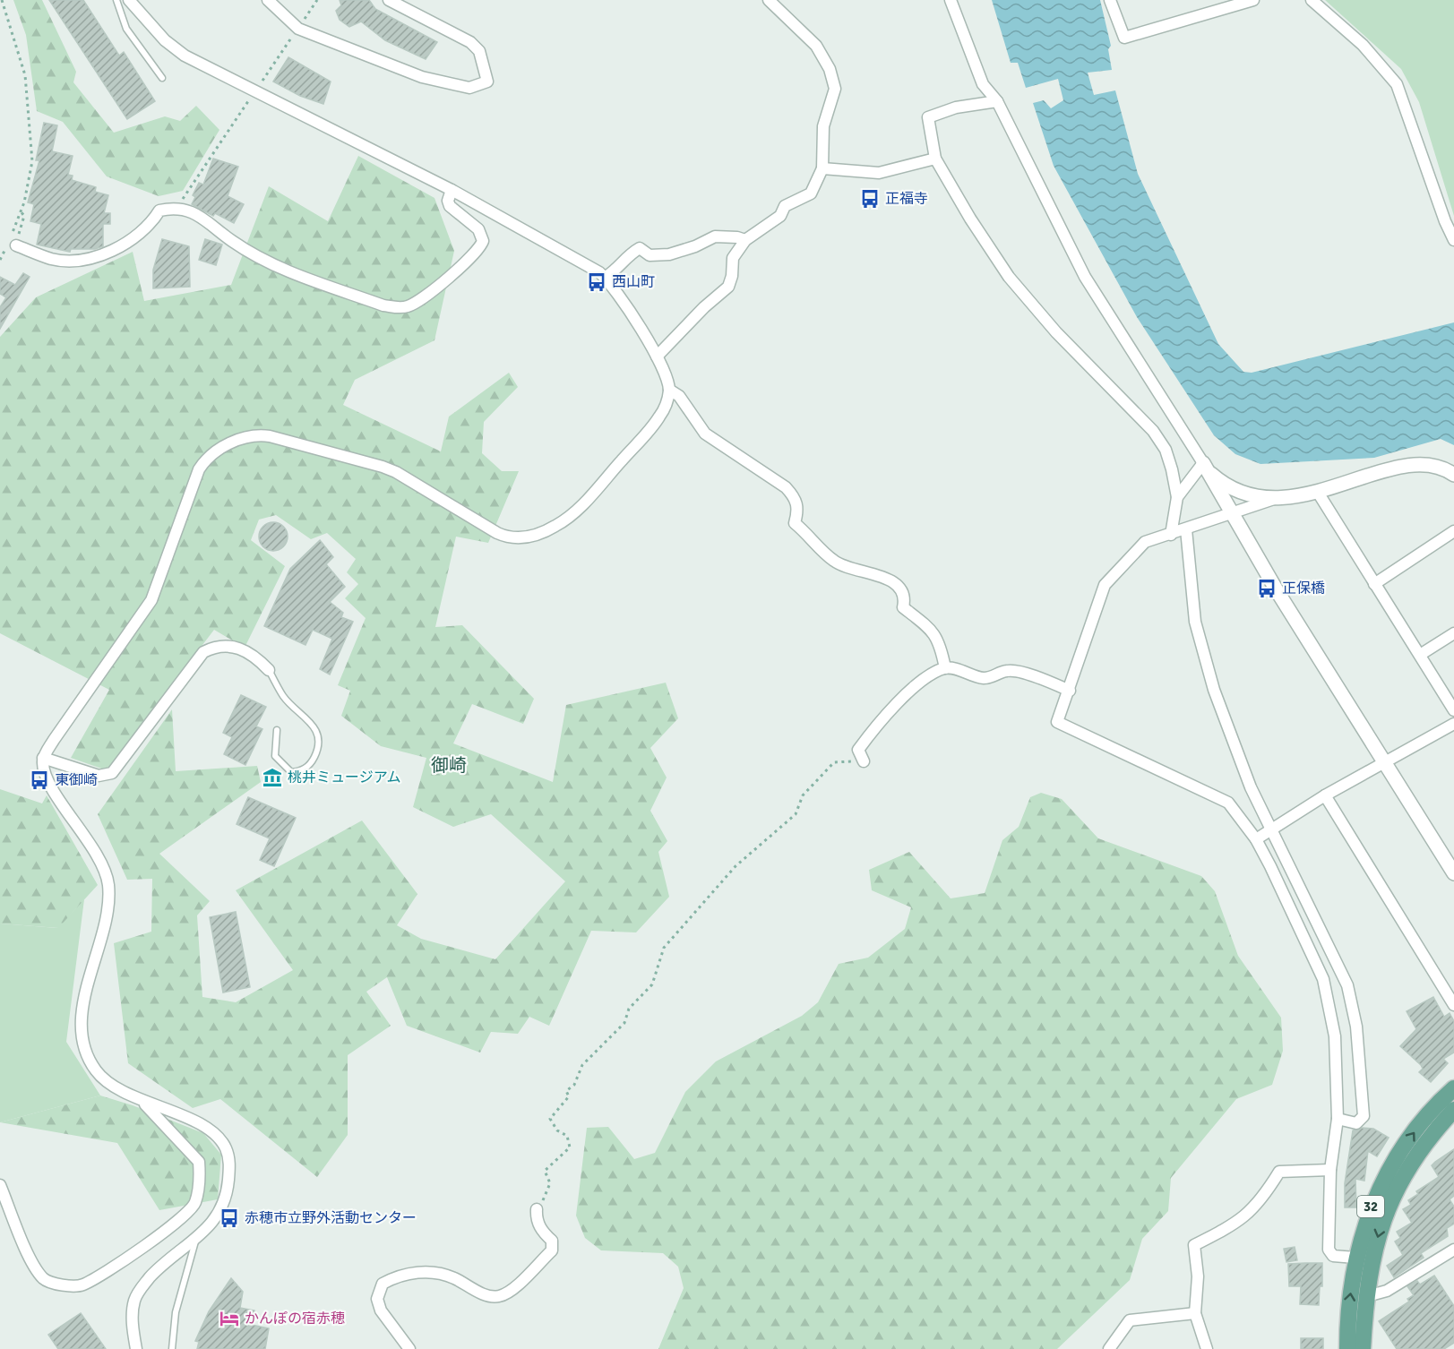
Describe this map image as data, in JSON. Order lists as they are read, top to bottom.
{
  "streets": {
    "main road": ["32"]
  },
  "districts": ["御崎"],
  "places": {
    "bus stop": [
      "正福寺",
      "西山町",
      "正保橋",
      "東御崎",
      "赤穂市立野外活動センター"
    ],
    "museum": ["桃井ミュージアム"],
    "hotel": ["かんぽの宿赤穂"]
  }
}
